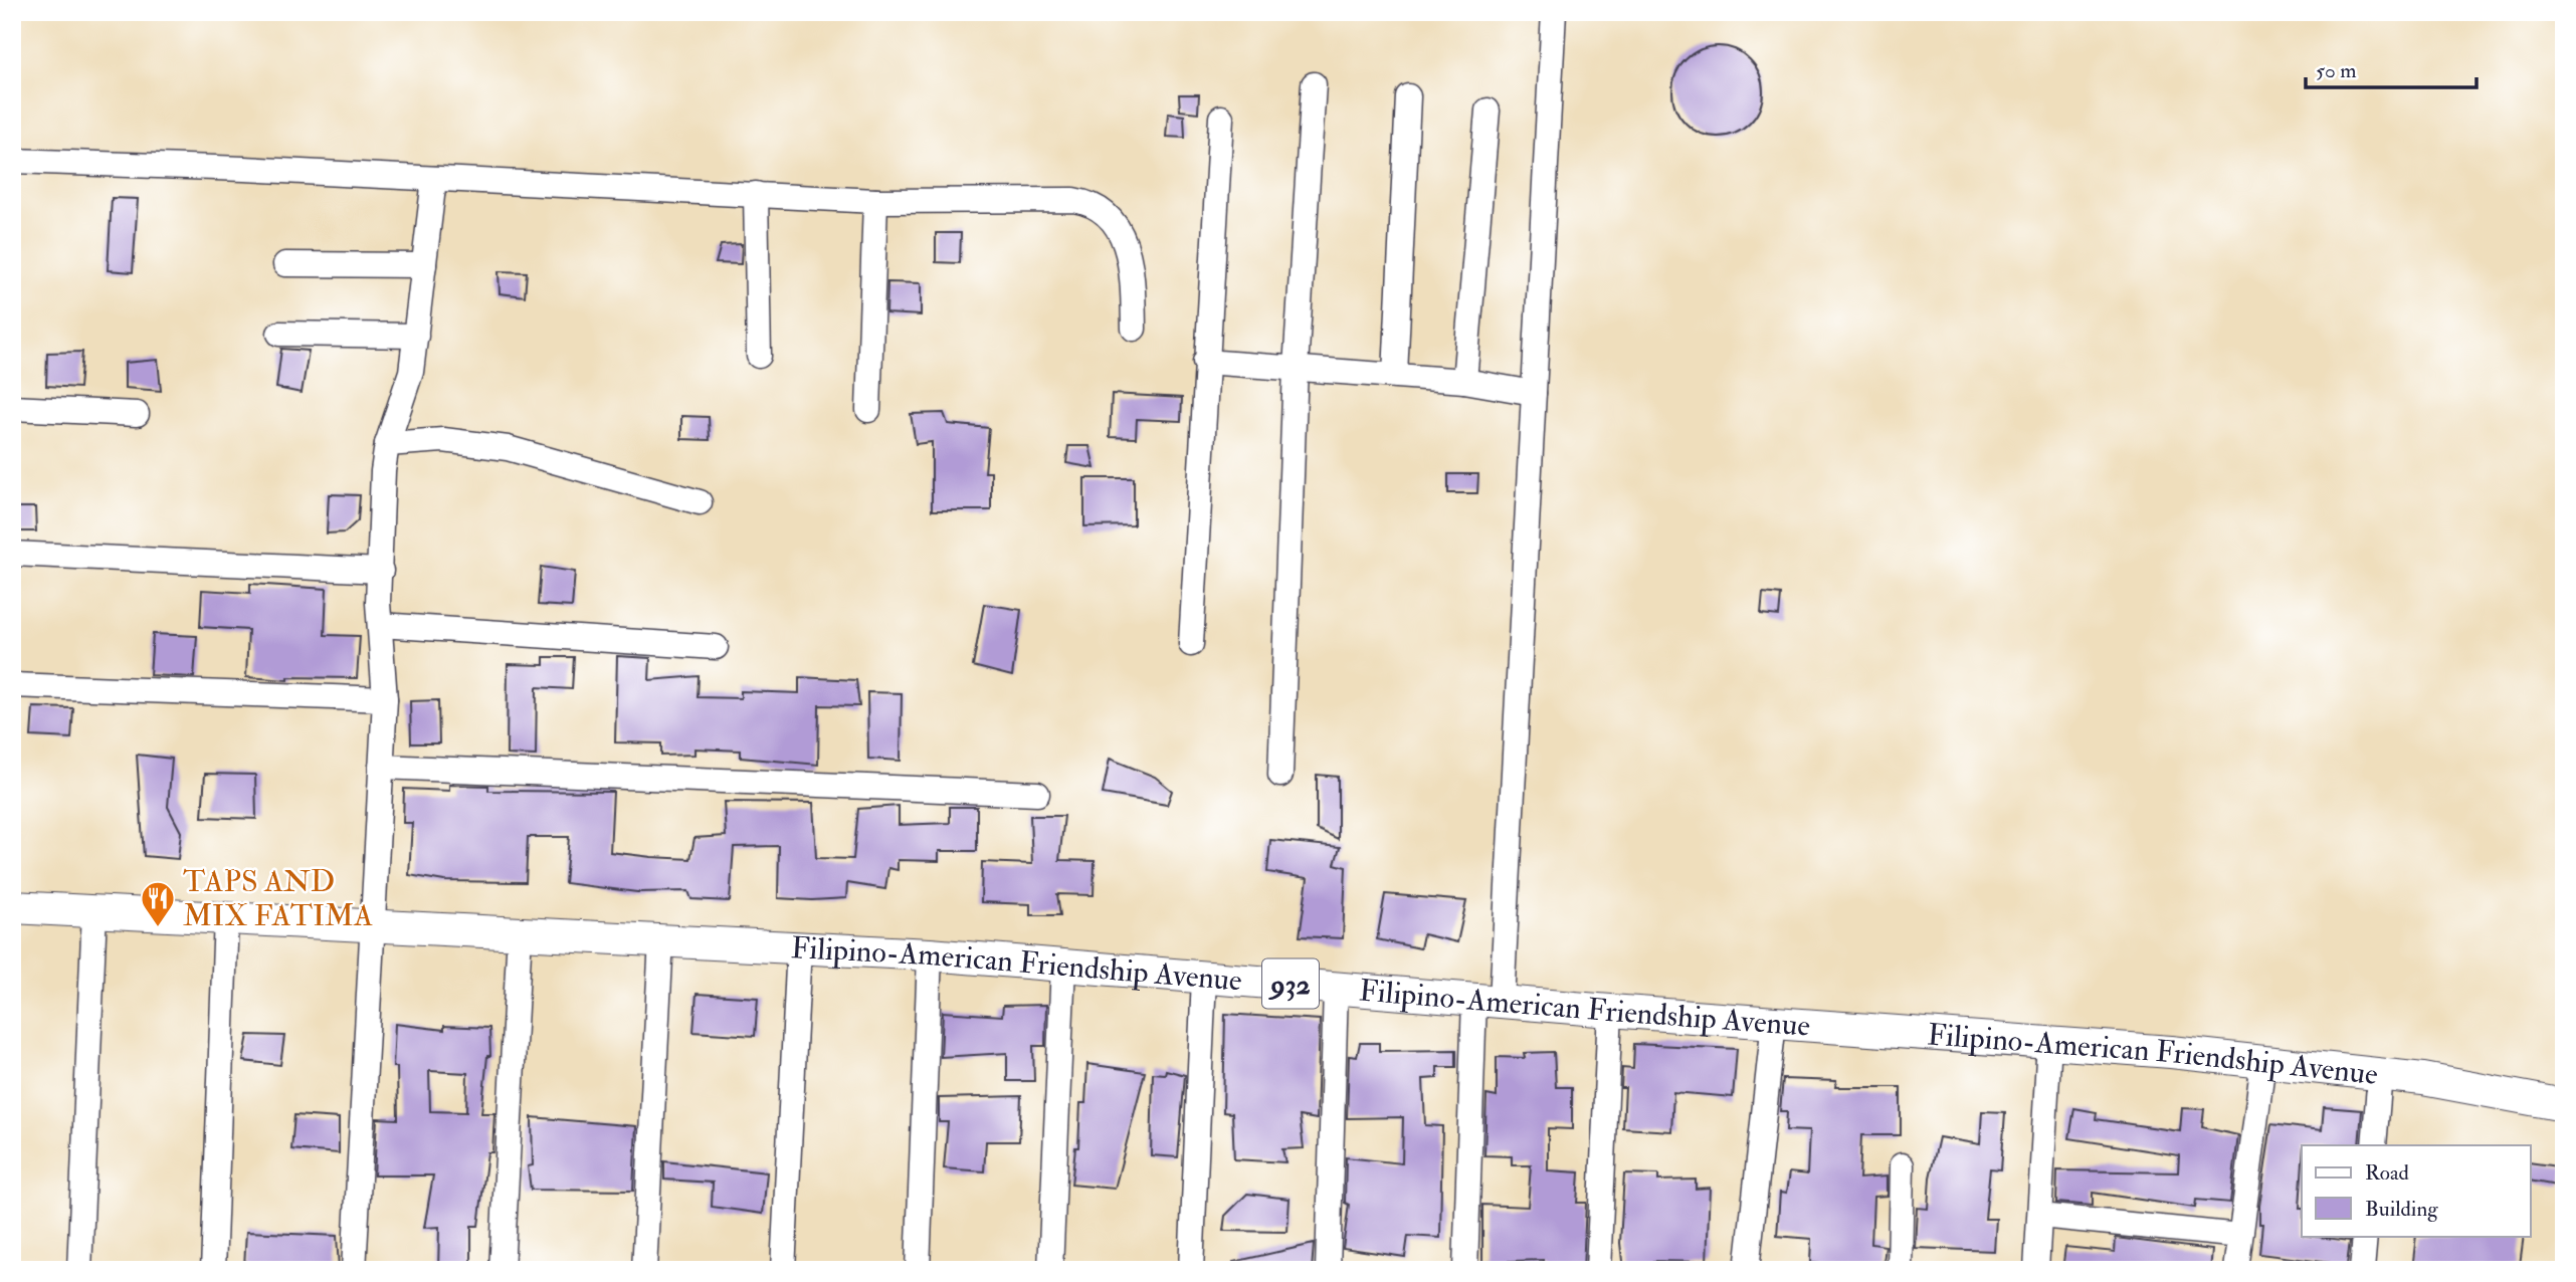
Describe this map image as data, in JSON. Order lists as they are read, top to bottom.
{
  "streets": {
    "main road": ["Filipino-American Friendship Avenue", "932"]
  },
  "places": {
    "restaurant": ["TAPS AND MIX FATIMA"]
  },
  "legend": ["Road", "Building"],
  "scale_bar": "50 m"
}
